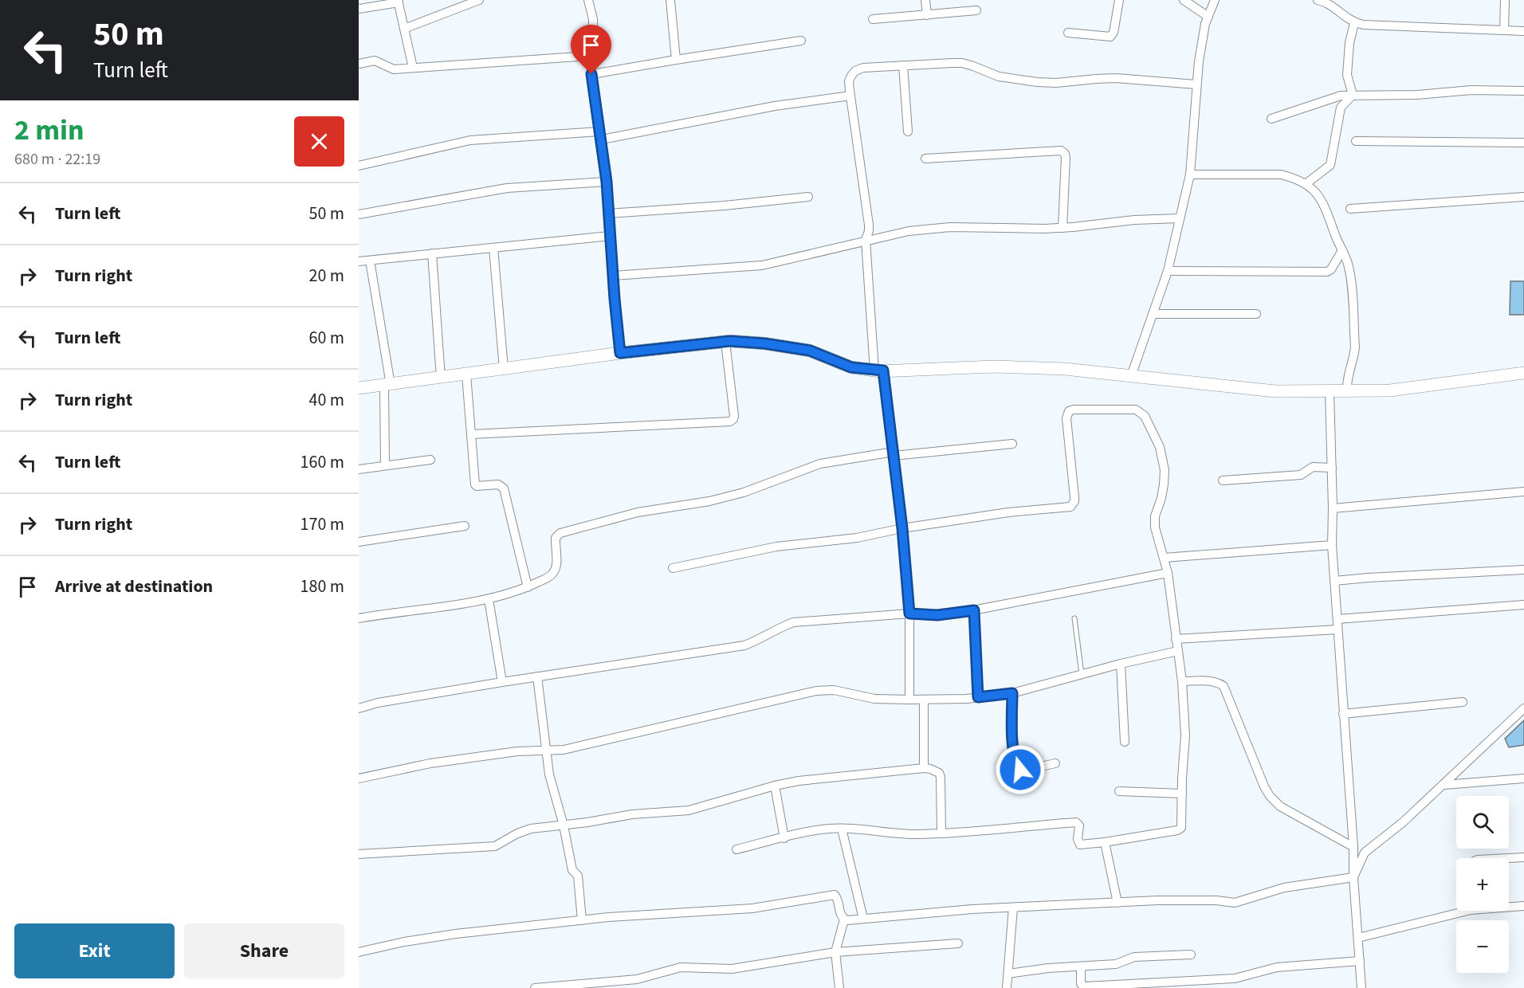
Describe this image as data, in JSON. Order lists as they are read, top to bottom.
{
  "page": {
    "turn": ["50 m", "Turn left"],
    "heading": ["2 min", "680 m · 22:19"],
    "list": [
      {
        "name": "Turn left",
        "value": "50 m"
      },
      {
        "name": "Turn right",
        "value": "20 m"
      },
      {
        "name": "Turn left",
        "value": "60 m"
      },
      {
        "name": "Turn right",
        "value": "40 m"
      },
      {
        "name": "Turn left",
        "value": "160 m"
      },
      {
        "name": "Turn right",
        "value": "170 m"
      },
      {
        "name": "Arrive at destination",
        "value": "180 m"
      }
    ],
    "map_buttons": ["+", "−"],
    "buttons": ["Exit", "Share"]
  }
}
